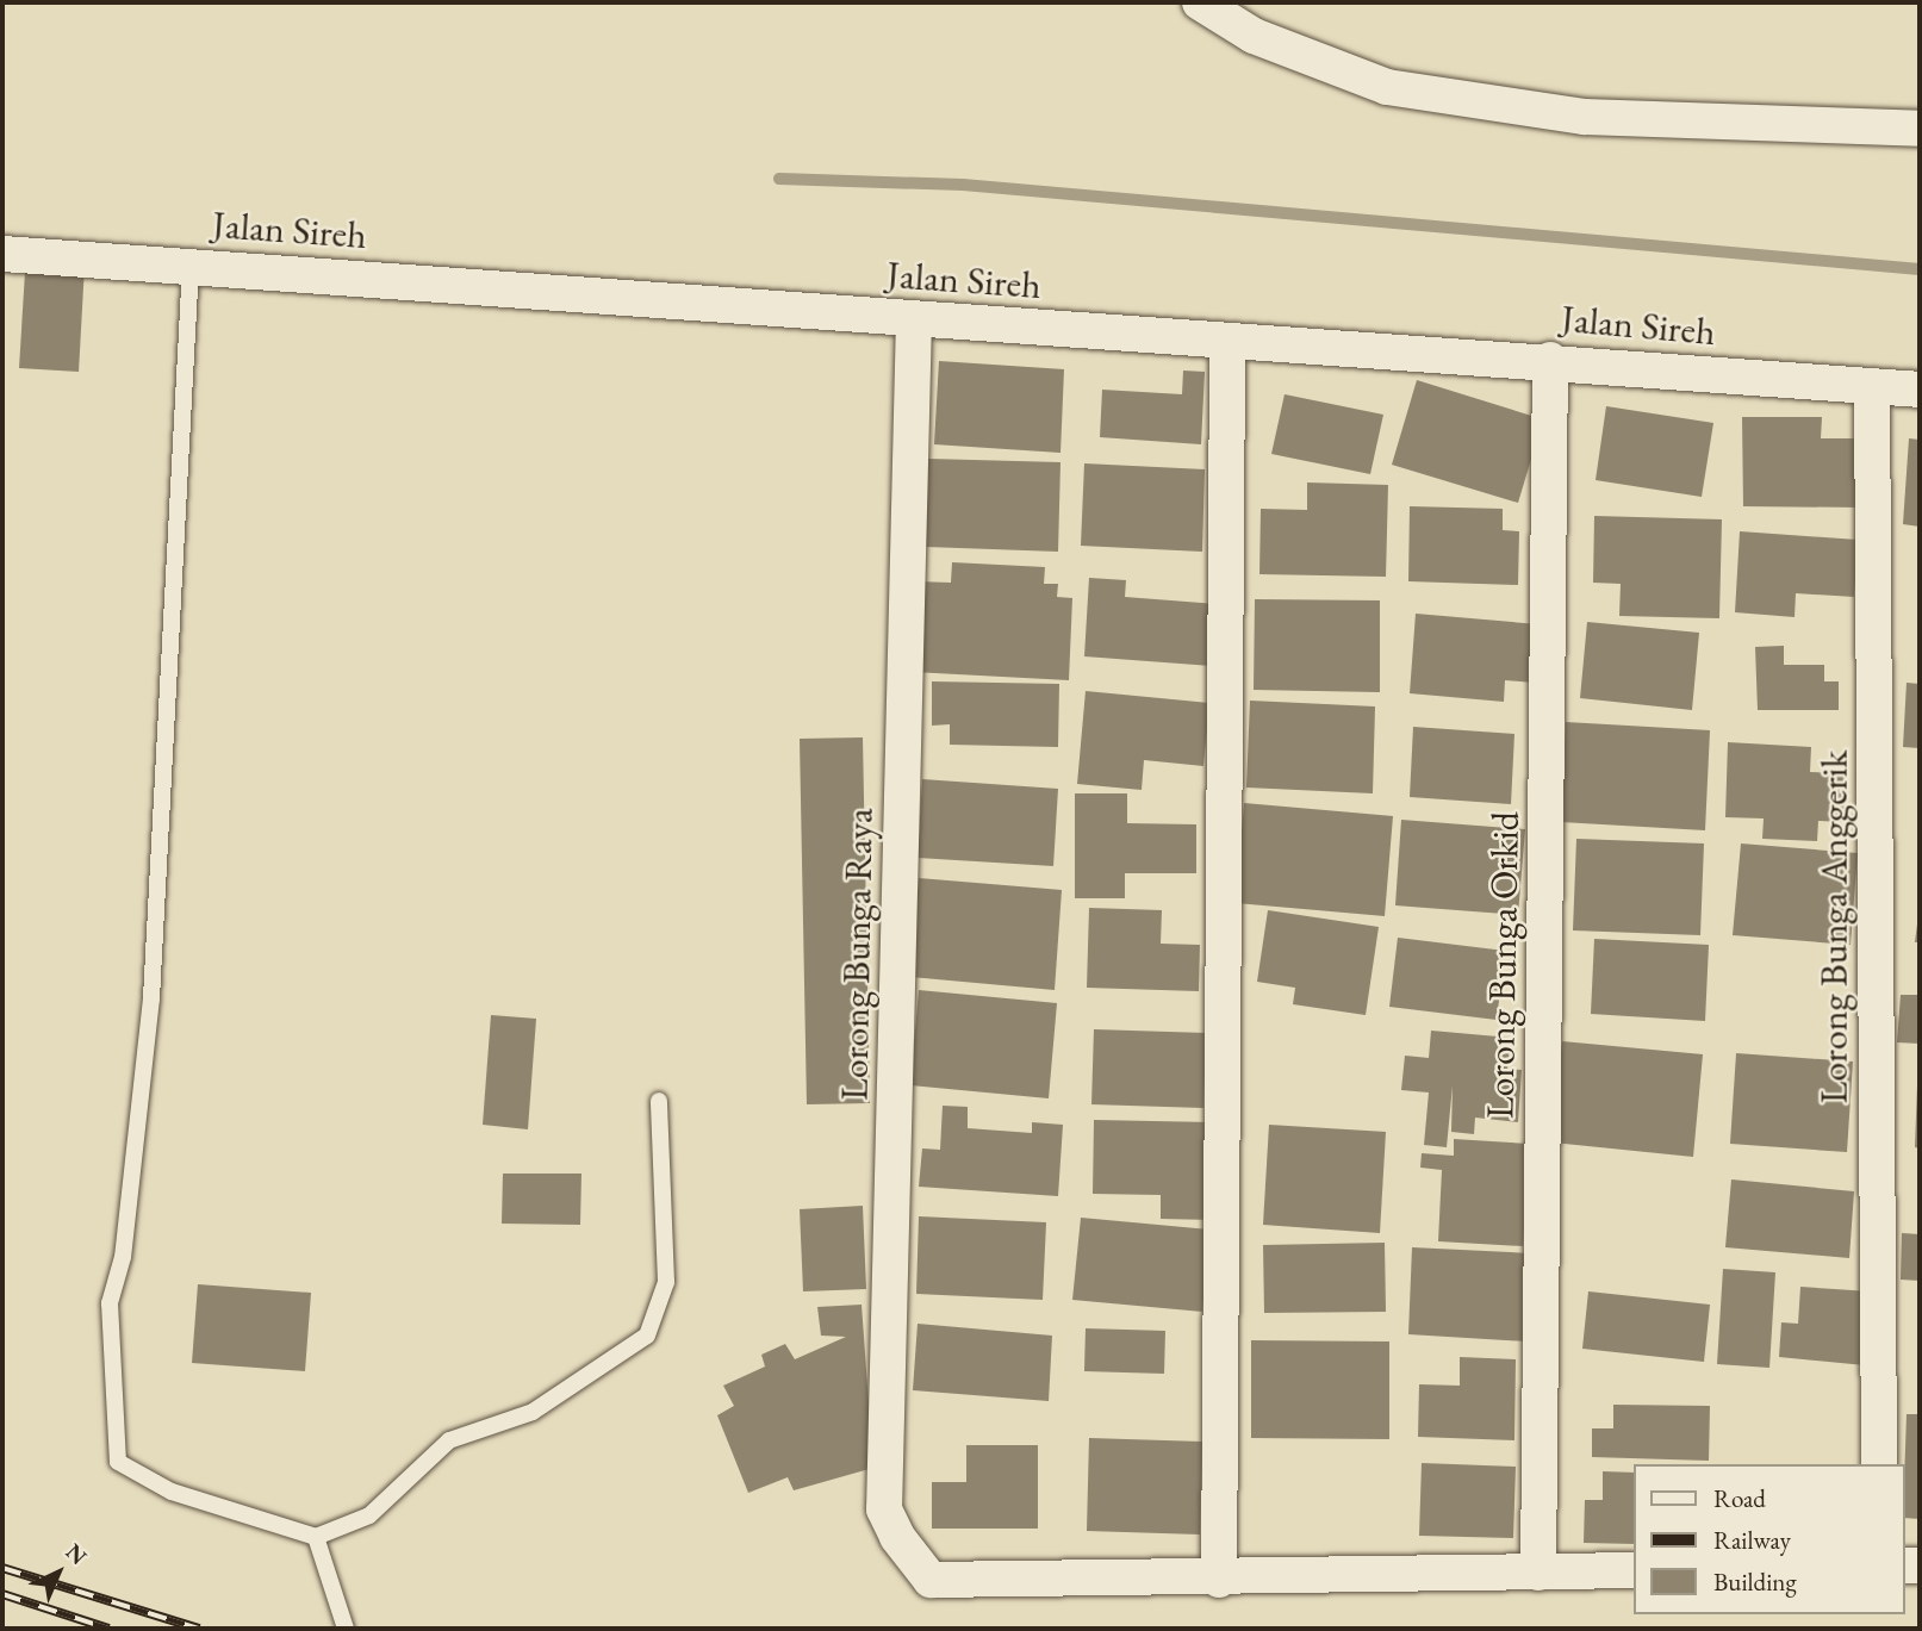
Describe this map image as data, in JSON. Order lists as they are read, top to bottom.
{
  "streets": {
    "street": [
      "Jalan Sireh",
      "Lorong Bunga Anggerik",
      "Lorong Bunga Raya",
      "Lorong Bunga Orkid"
    ]
  },
  "crossings": [
    ["Jalan Sireh", "Lorong Bunga Anggerik"],
    ["Jalan Sireh", "Lorong Bunga Raya"],
    ["Jalan Sireh", "Lorong Bunga Orkid"]
  ],
  "legend": ["Road", "Railway", "Building"],
  "north": "top right"
}
